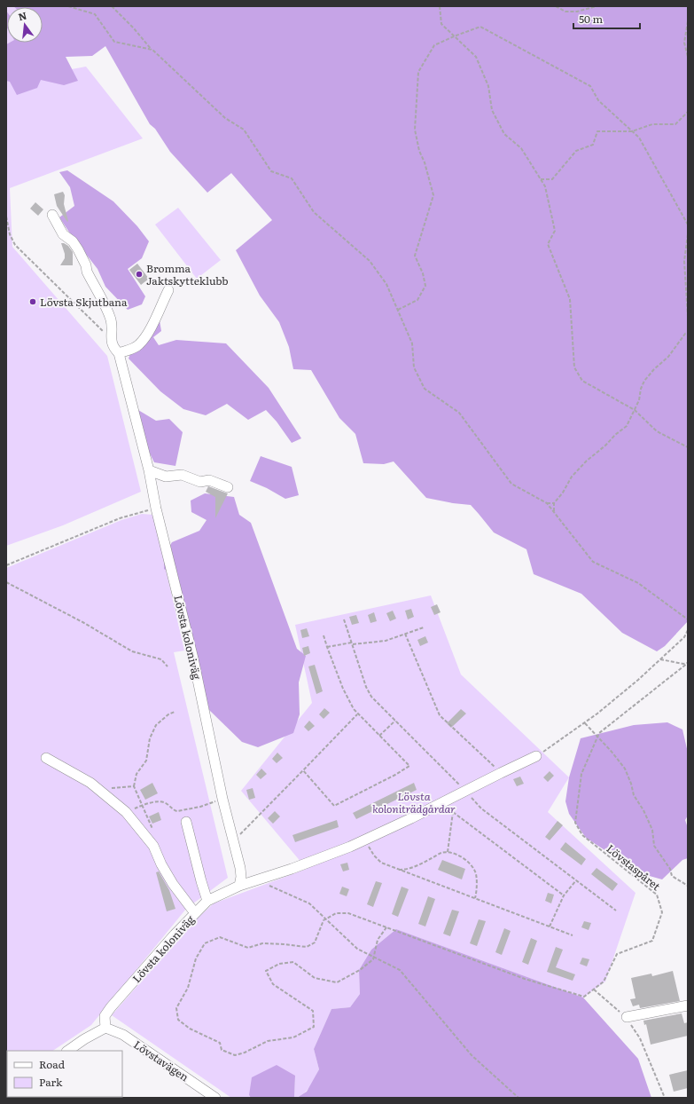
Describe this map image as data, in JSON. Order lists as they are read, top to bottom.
{
  "streets": {
    "street": ["Lövsta koloniväg", "Lövstavägen"],
    "path": ["Lövstaspåret"]
  },
  "crossings": [
    ["Lövsta koloniväg", "Lövstavägen"]
  ],
  "parks": ["Lövsta koloniträdgårdar"],
  "places": ["Bromma Jaktskytteklubb", "Lövsta Skjutbana"],
  "legend": ["Road", "Park"],
  "scale_bar": "50 m",
  "north": "top"
}
